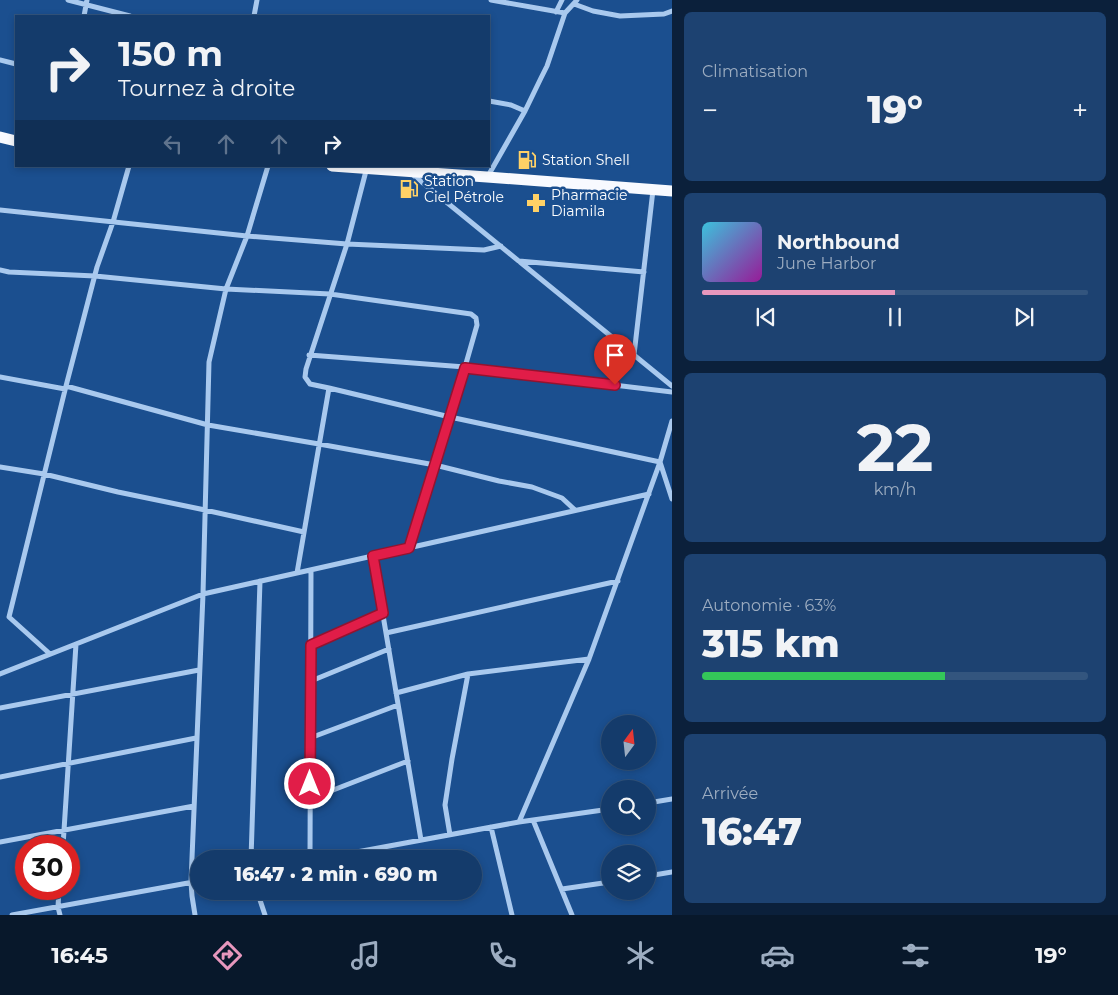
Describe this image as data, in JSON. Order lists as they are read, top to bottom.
{
  "places": {
    "fuel station": ["Station Shell", "Station Ciel Pétrole"],
    "pharmacy": ["Pharmacie Diamila"]
  },
  "north": "top",
  "page": {
    "tile": [
      "Climatisation",
      ["22", "km/h"],
      ["Autonomie · 63%", "315 km"],
      ["Arrivée", "16:47"]
    ],
    "turn": ["150 m", "Tournez à droite"],
    "heat": ["−", "19°", "+"],
    "song": ["Northbound", "June Harbor"],
    "limit": "30",
    "trip": "16:47 · 2 min · 690 m",
    "tabs": ["16:45", "19°"]
  }
}
